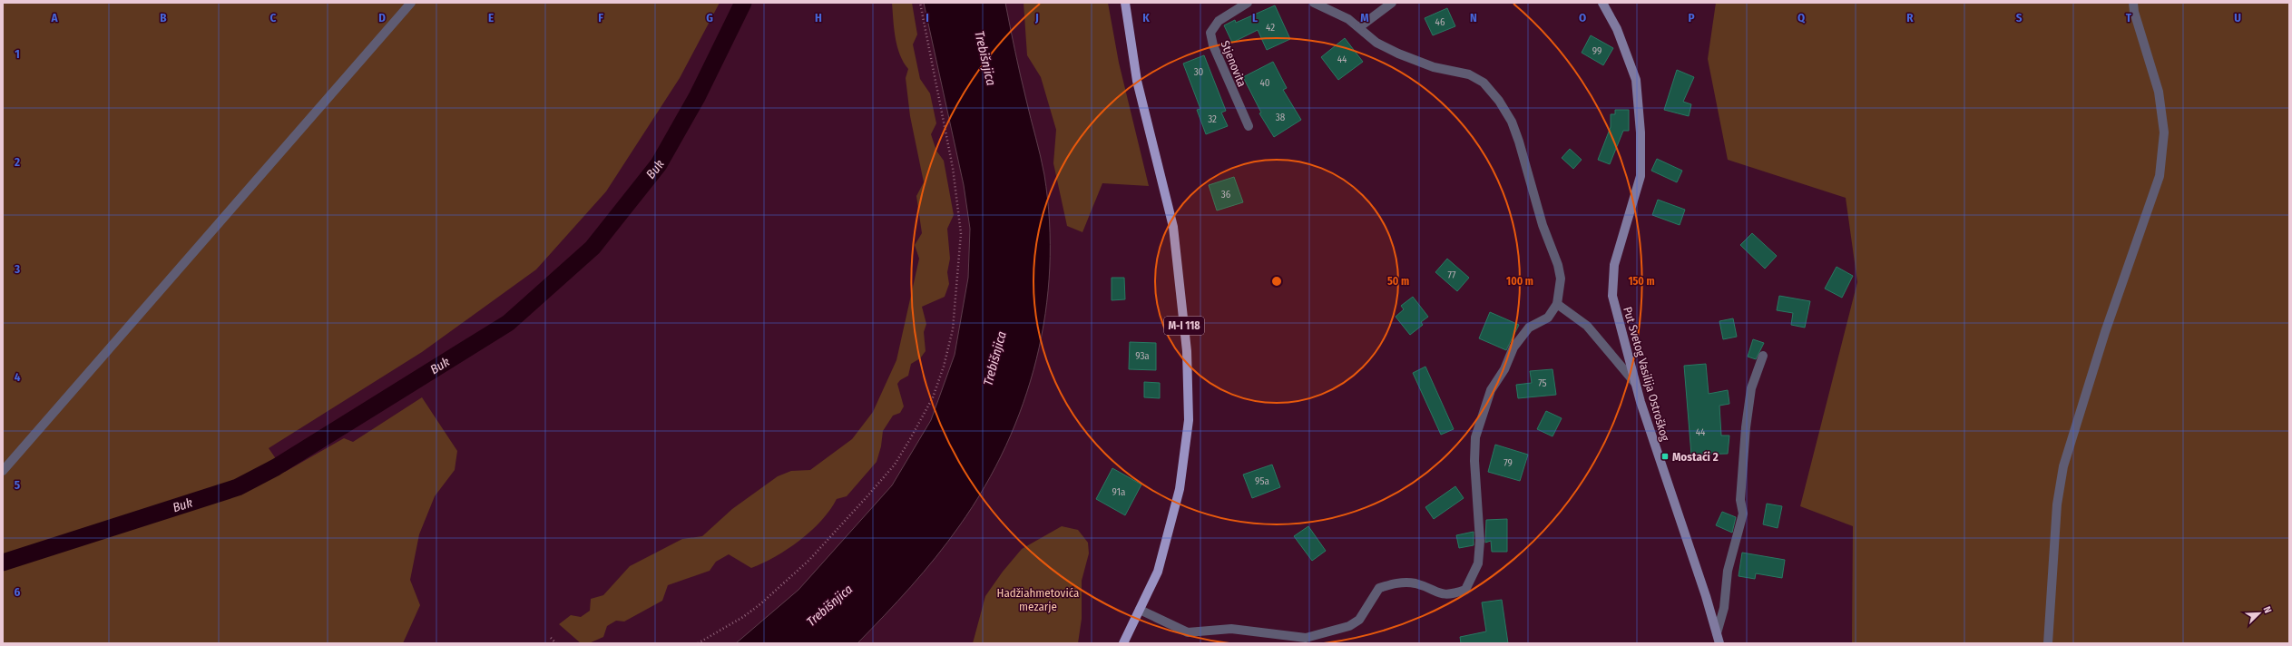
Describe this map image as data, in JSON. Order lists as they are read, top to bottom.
{
  "streets": {
    "main road": ["M-I 118"],
    "street": ["Stjenovita", "Put Svetog Vasilija Ostroškog"]
  },
  "water": ["Trebišnjica", "Buk"],
  "parks": ["Hadžiahmetovića mezarje"],
  "places": {
    "transit": ["Mostaći 2"]
  },
  "house_numbers": [
    "46",
    "42",
    "99",
    "44",
    "30",
    "40",
    "38",
    "32",
    "36",
    "77",
    "93a",
    "75",
    "44",
    "79",
    "95a",
    "91a"
  ],
  "north": "top right",
  "grid": {
    "columns": [
      "A",
      "B",
      "C",
      "D",
      "E",
      "F",
      "G",
      "H",
      "I",
      "J",
      "K",
      "L",
      "M",
      "N",
      "O",
      "P",
      "Q",
      "R",
      "S",
      "T",
      "U"
    ],
    "rows": [
      "1",
      "2",
      "3",
      "4",
      "5",
      "6"
    ]
  },
  "rings": ["50 m", "100 m", "150 m"]
}
